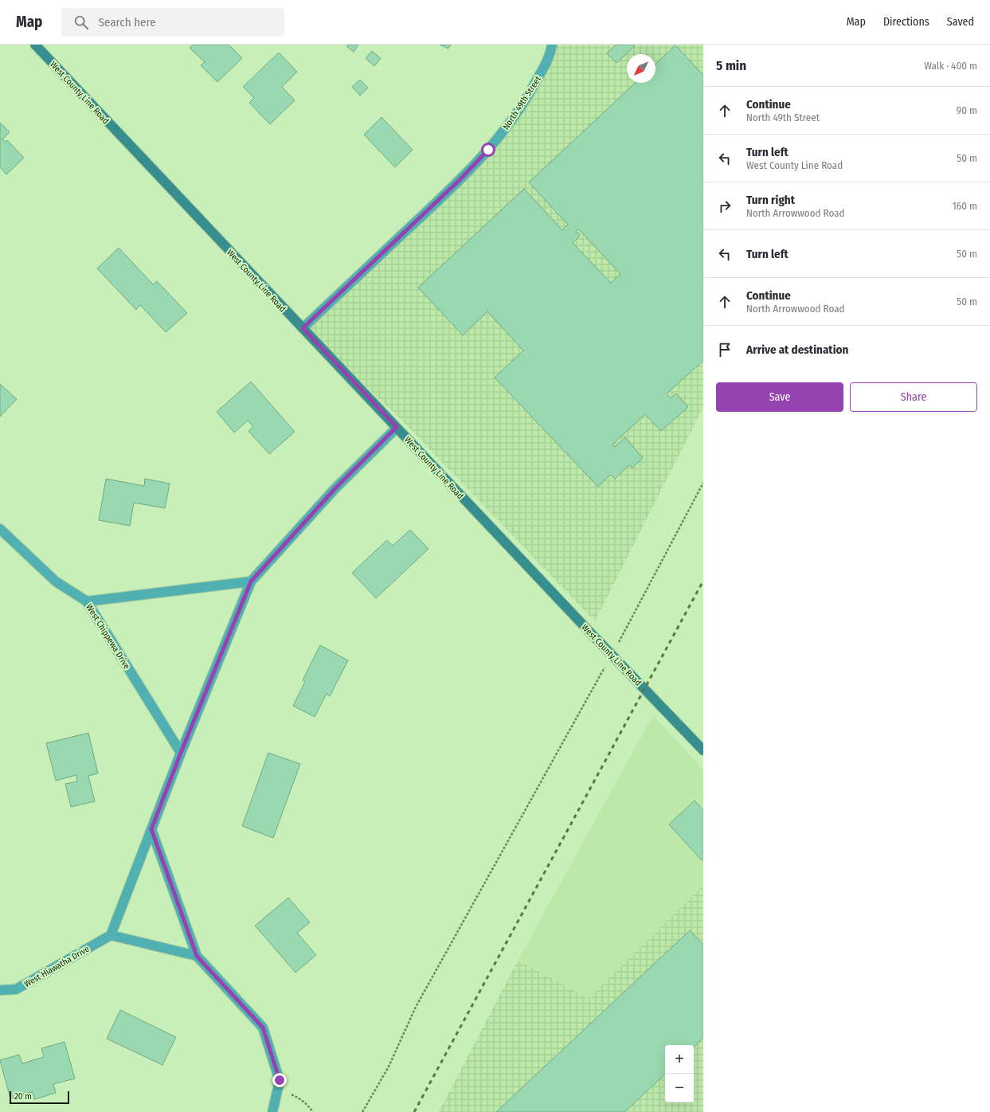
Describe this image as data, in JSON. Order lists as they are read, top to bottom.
{
  "streets": {
    "street": [
      "West County Line Road",
      "North 49th Street",
      "West Chippewa Drive",
      "West Hiawatha Drive"
    ]
  },
  "crossings": [
    ["West County Line Road", "North 49th Street"]
  ],
  "scale_bar": "20 m",
  "north": "bottom left",
  "page": {
    "header": "Map",
    "search": "Search here",
    "nav": ["Map", "Directions", "Saved"],
    "heading": ["5 min", "Walk · 400 m"],
    "list": [
      ["Continue", "North 49th Street", "90 m"],
      ["Turn left", "West County Line Road", "50 m"],
      ["Turn right", "North Arrowwood Road", "160 m"],
      ["Turn left", "50 m"],
      ["Continue", "North Arrowwood Road", "50 m"],
      "Arrive at destination"
    ],
    "buttons": ["Save", "Share"],
    "map_buttons": ["+", "−"],
    "scale": "20 m"
  }
}
